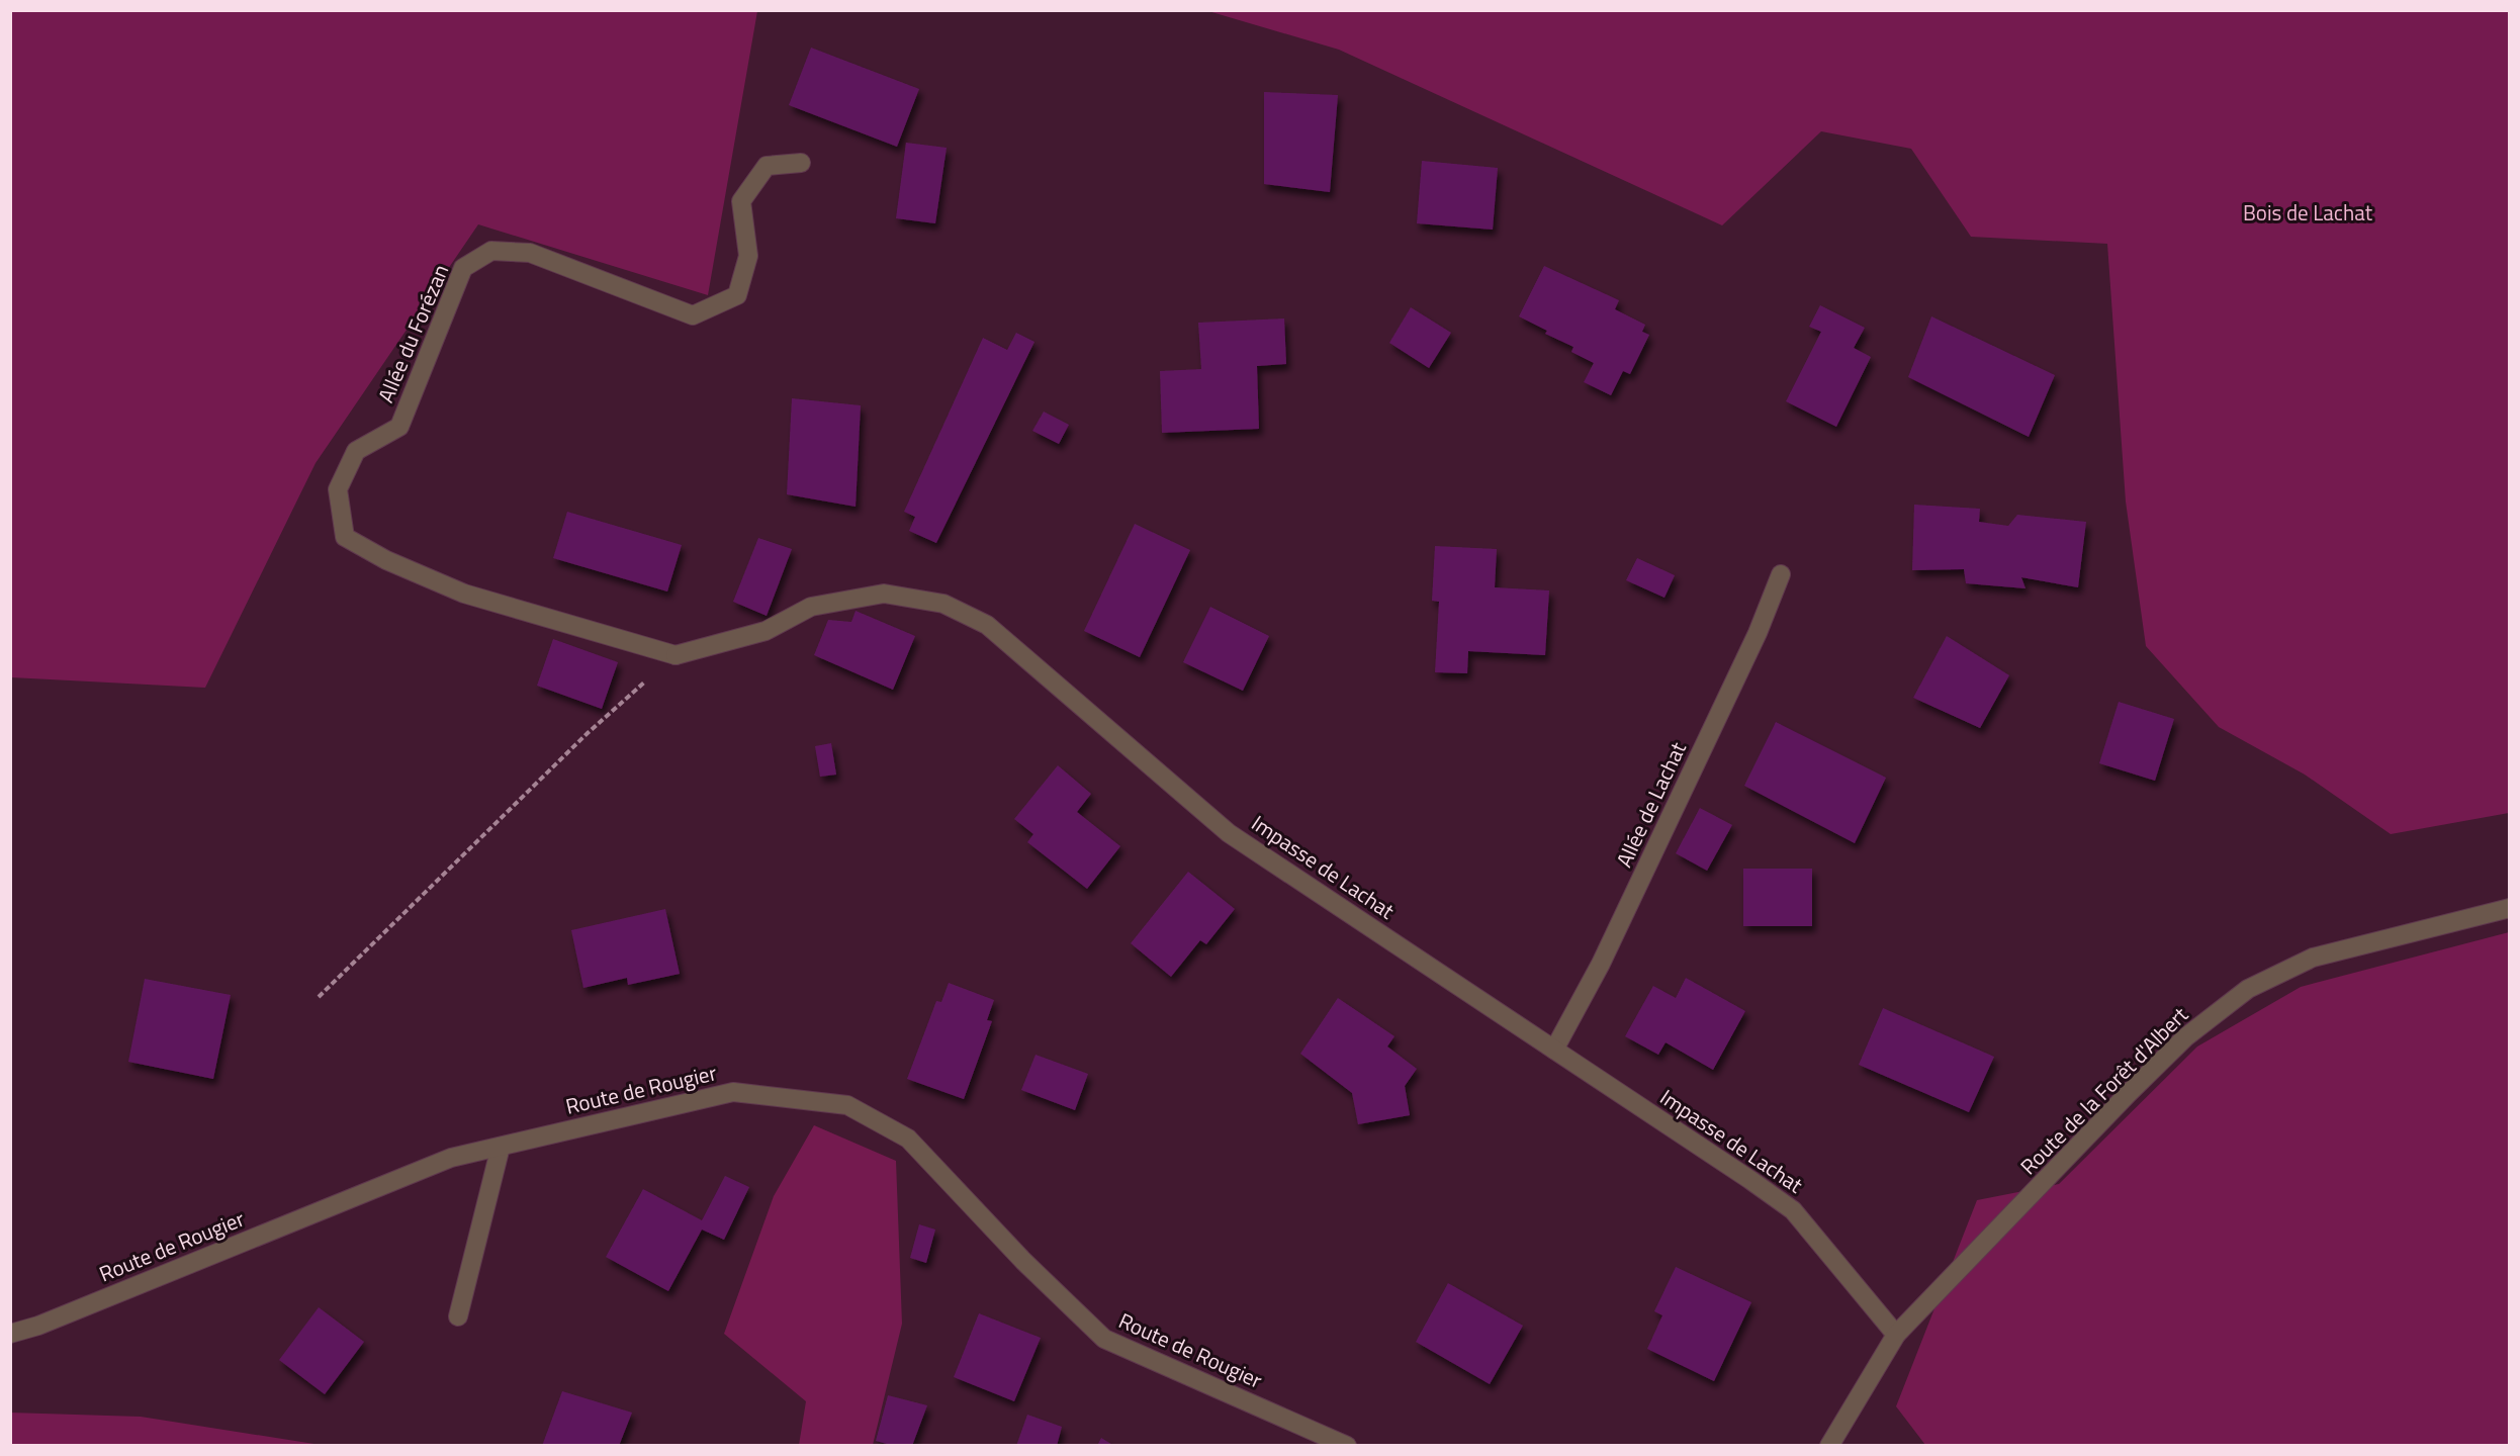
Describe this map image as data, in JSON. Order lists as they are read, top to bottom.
{
  "streets": {
    "street": [
      "Allée du Forézan",
      "Allée de Lachat",
      "Impasse de Lachat",
      "Route de Rougier",
      "Route de la Forêt d'Albert"
    ]
  },
  "crossings": [
    ["Allée du Forézan", "Impasse de Lachat"],
    ["Allée de Lachat", "Impasse de Lachat"],
    ["Impasse de Lachat", "Route de la Forêt d'Albert"]
  ],
  "parks": ["Bois de Lachat"]
}
